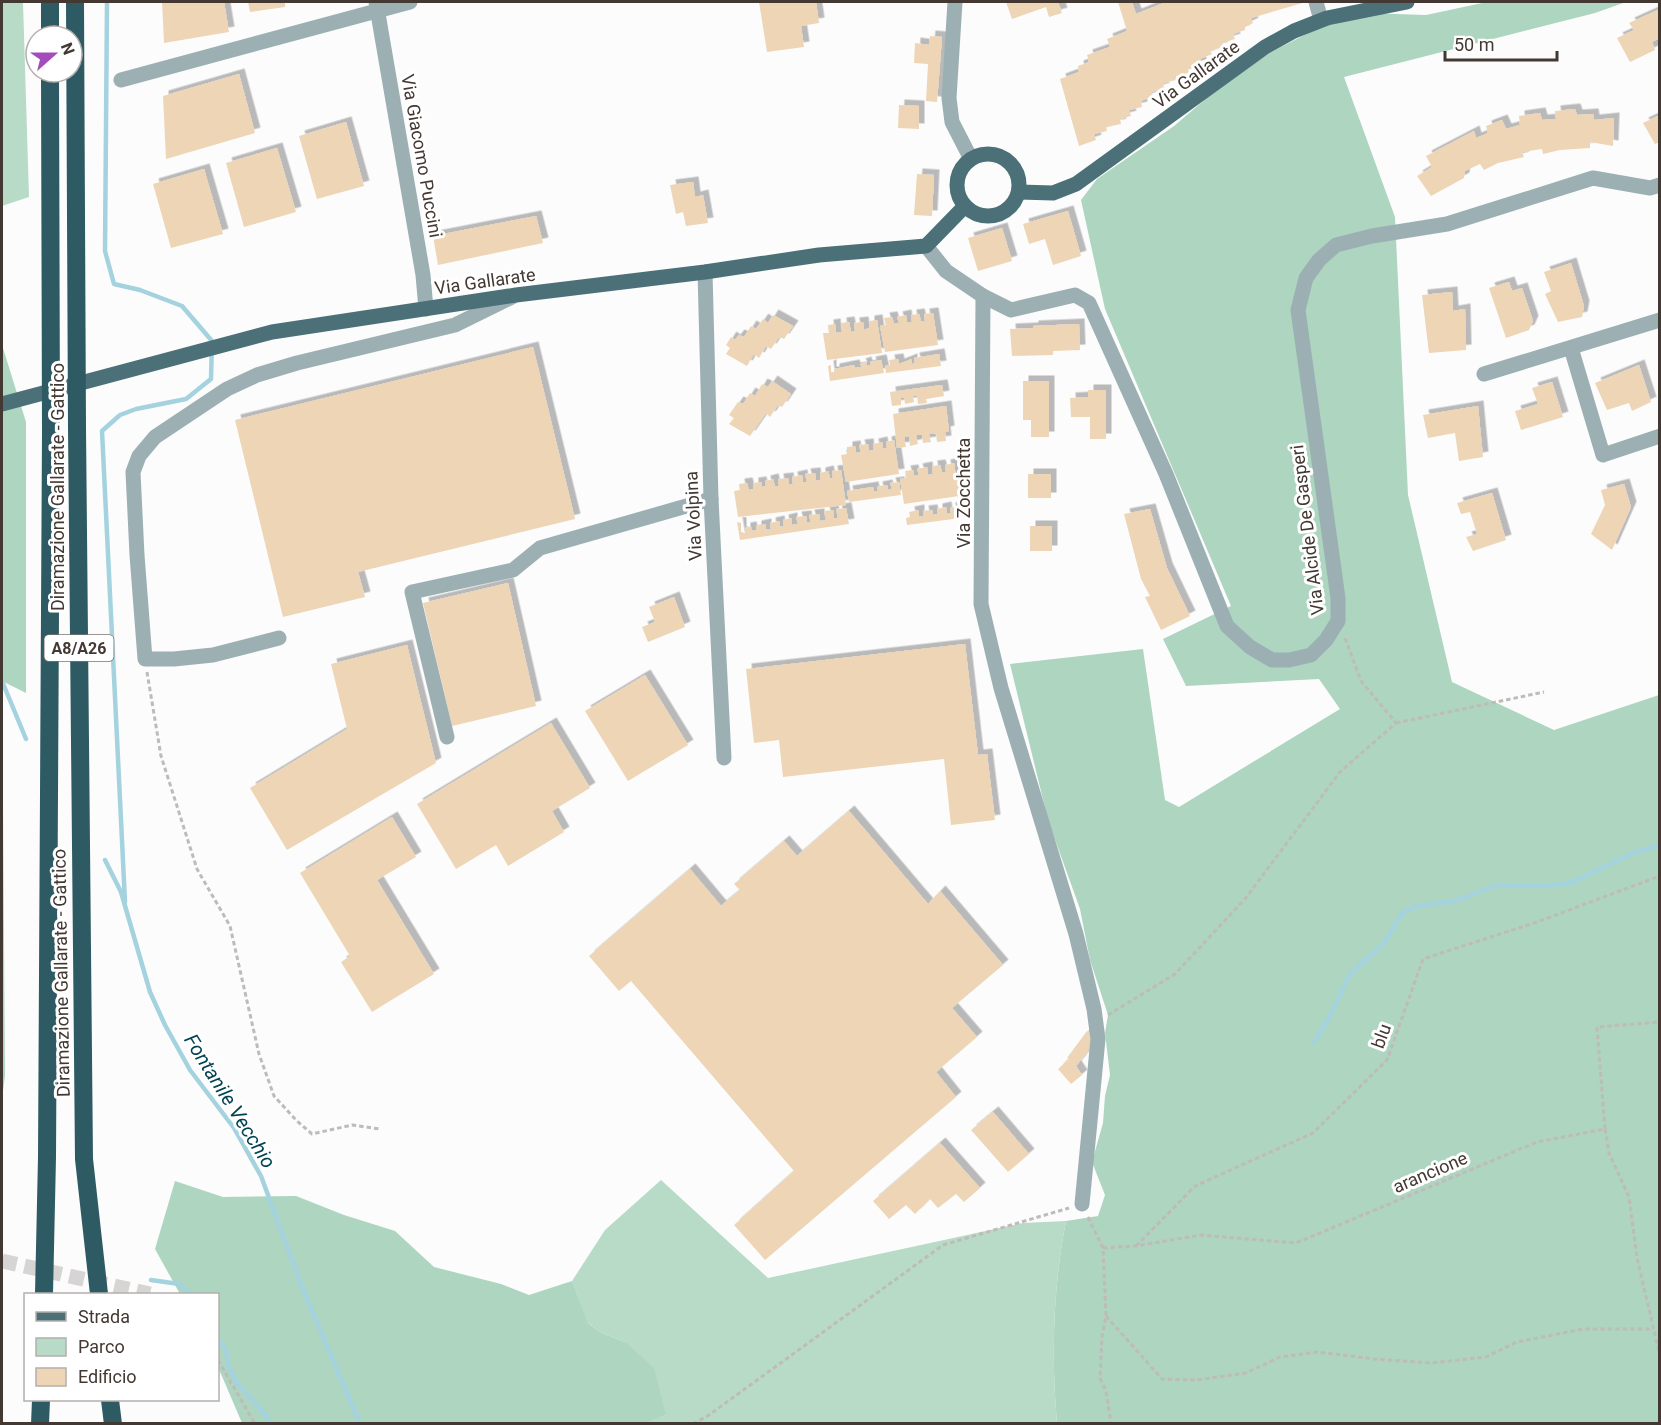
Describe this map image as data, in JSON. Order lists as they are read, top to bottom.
{
  "streets": {
    "highway": ["Diramazione Gallarate - Gattico", "A8/A26"],
    "main road": ["Via Gallarate"],
    "street": [
      "Via Giacomo Puccini",
      "Via Zocchetta",
      "Via Volpina",
      "Via Alcide De Gasperi"
    ],
    "path": ["blu", "arancione"]
  },
  "crossings": [
    ["Via Gallarate", "Via Giacomo Puccini"],
    ["Via Gallarate", "Via Volpina"],
    ["Via Gallarate", "Via Alcide De Gasperi"],
    ["Via Zocchetta", "Via Alcide De Gasperi"],
    ["blu", "arancione"]
  ],
  "water": ["Fontanile Vecchio"],
  "legend": ["Strada", "Parco", "Edificio"],
  "scale_bar": "50 m",
  "north": "right"
}
